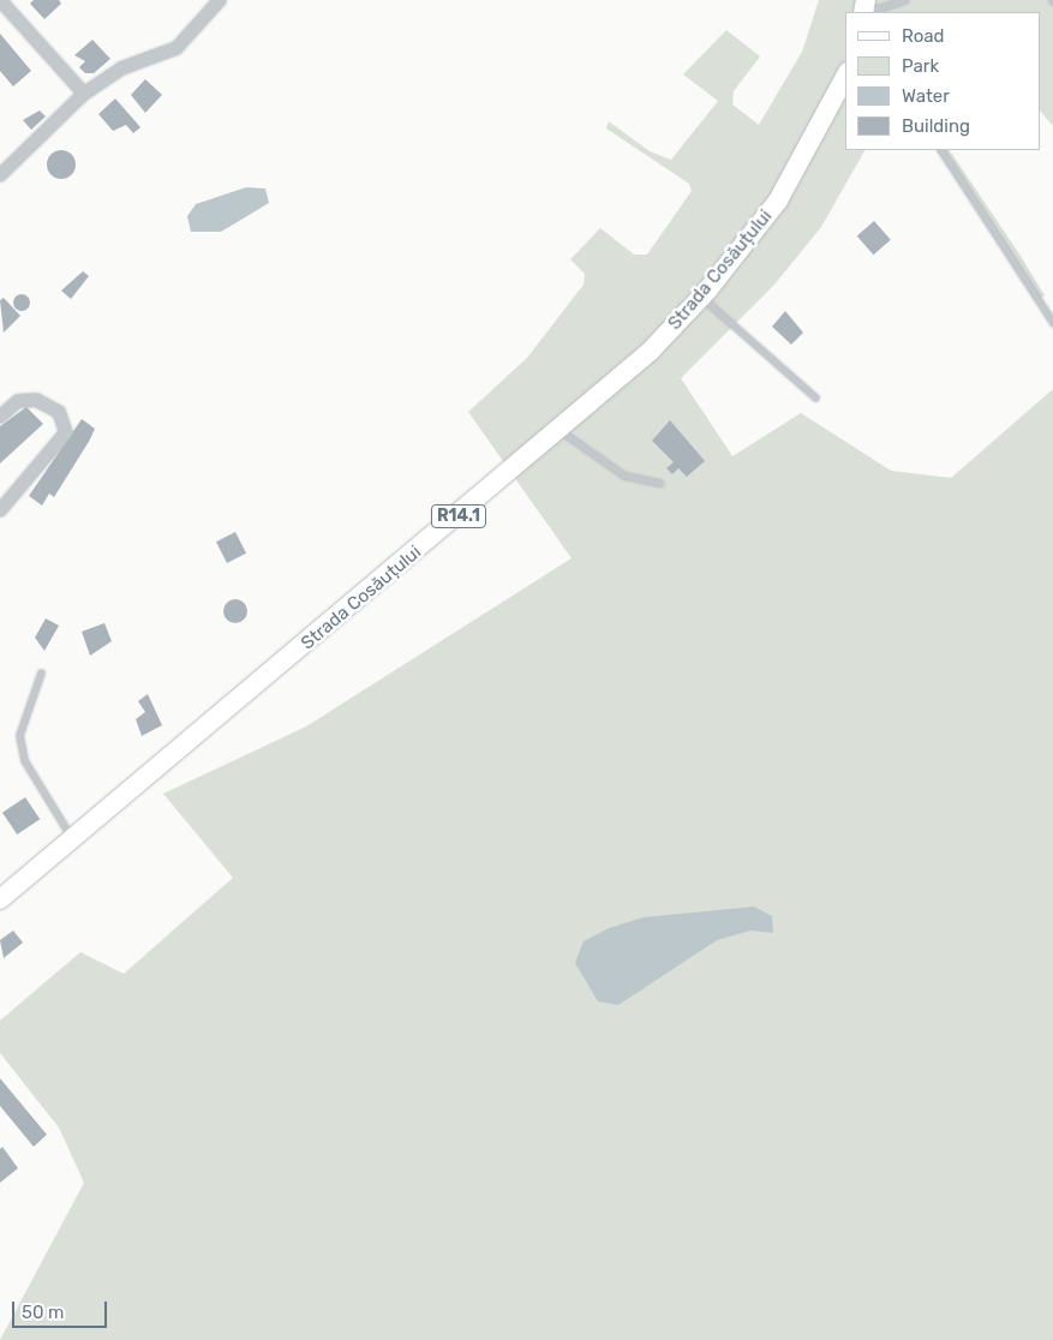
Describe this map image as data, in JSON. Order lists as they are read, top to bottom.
{
  "streets": {
    "main road": ["Strada Cosăuțului", "R14.1"]
  },
  "legend": [
    "Road",
    "Park",
    "Water",
    "Building"
  ],
  "scale_bar": "50 m"
}
